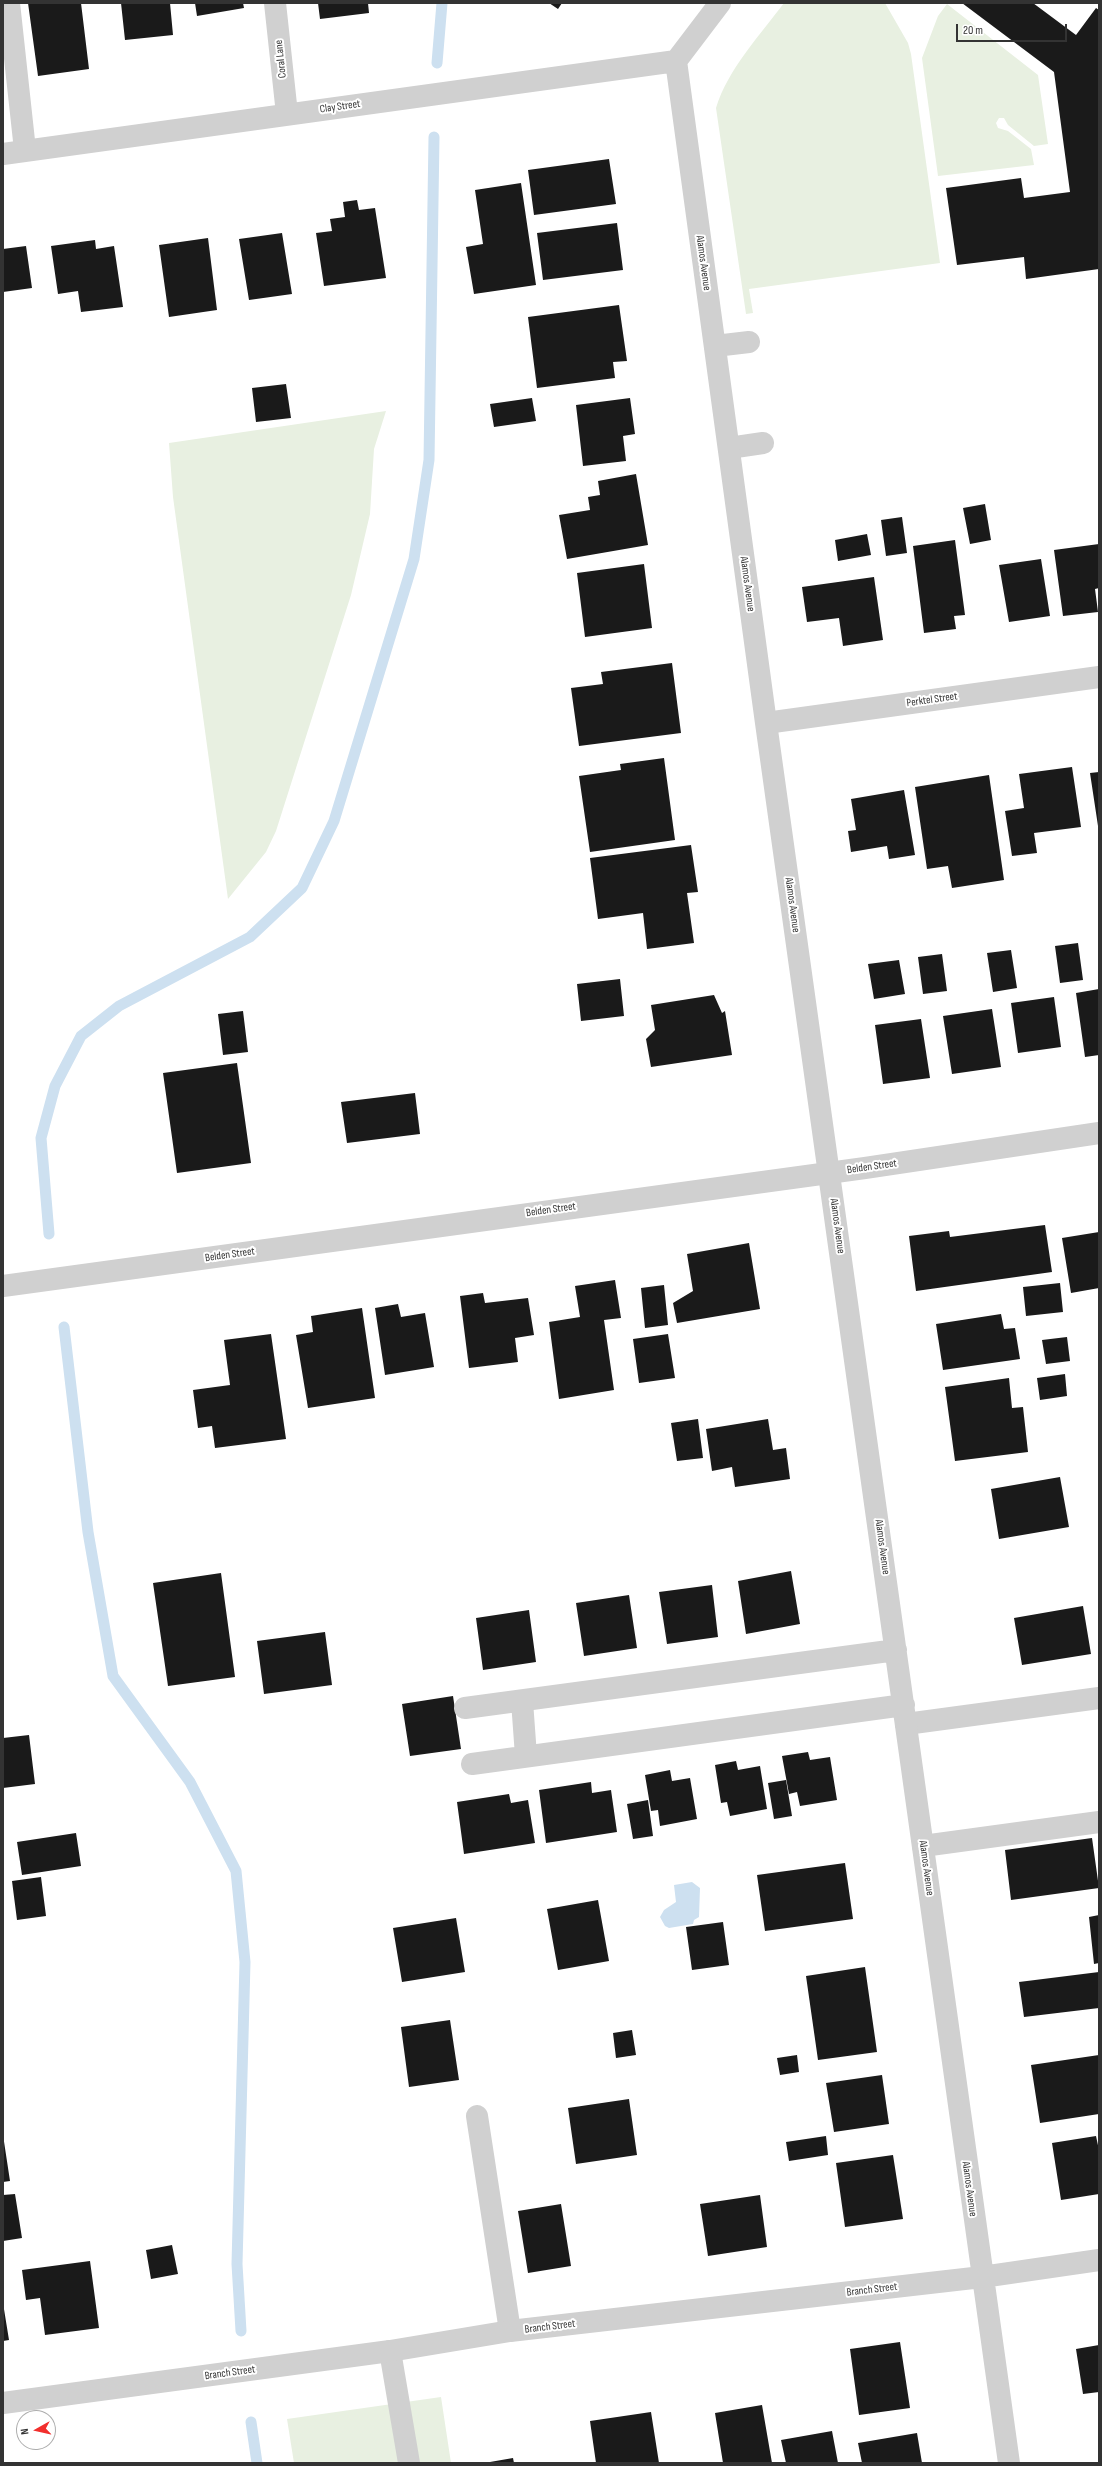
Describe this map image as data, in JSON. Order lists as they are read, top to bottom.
{
  "streets": {
    "street": [
      "Coral Lane",
      "Clay Street",
      "Alamos Avenue",
      "Perktel Street",
      "Belden Street",
      "Branch Street"
    ]
  },
  "crossings": [
    ["Coral Lane", "Clay Street"],
    ["Clay Street", "Alamos Avenue"],
    ["Alamos Avenue", "Perktel Street"],
    ["Alamos Avenue", "Belden Street"],
    ["Alamos Avenue", "Branch Street"]
  ],
  "scale_bar": "20 m",
  "north": "left"
}
